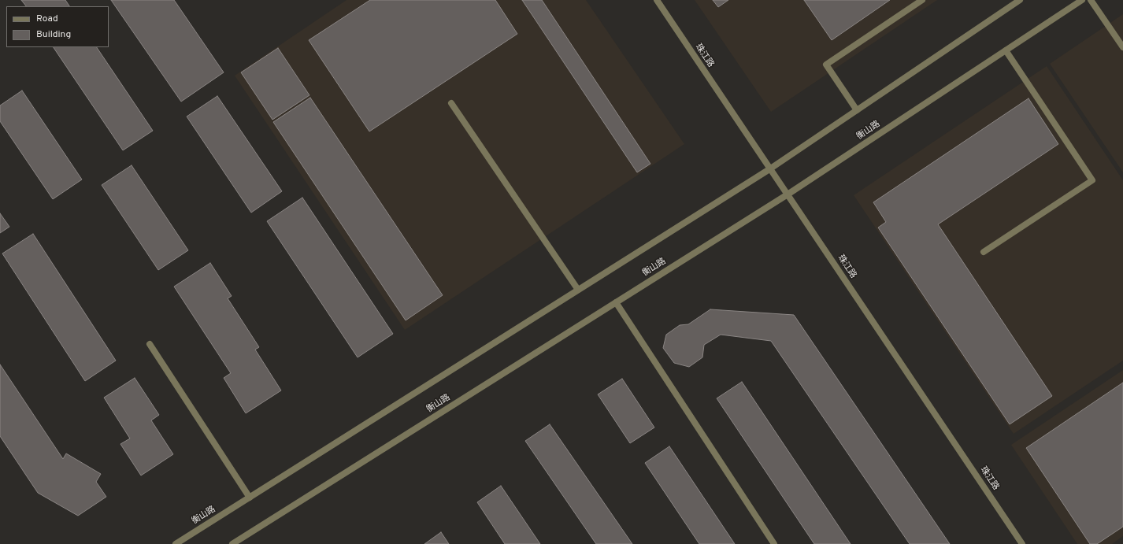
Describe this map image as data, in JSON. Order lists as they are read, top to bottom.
{
  "streets": {
    "street": ["珠江路", "衡山路"]
  },
  "crossings": [
    ["珠江路", "衡山路"]
  ],
  "legend": ["Road", "Building"]
}
